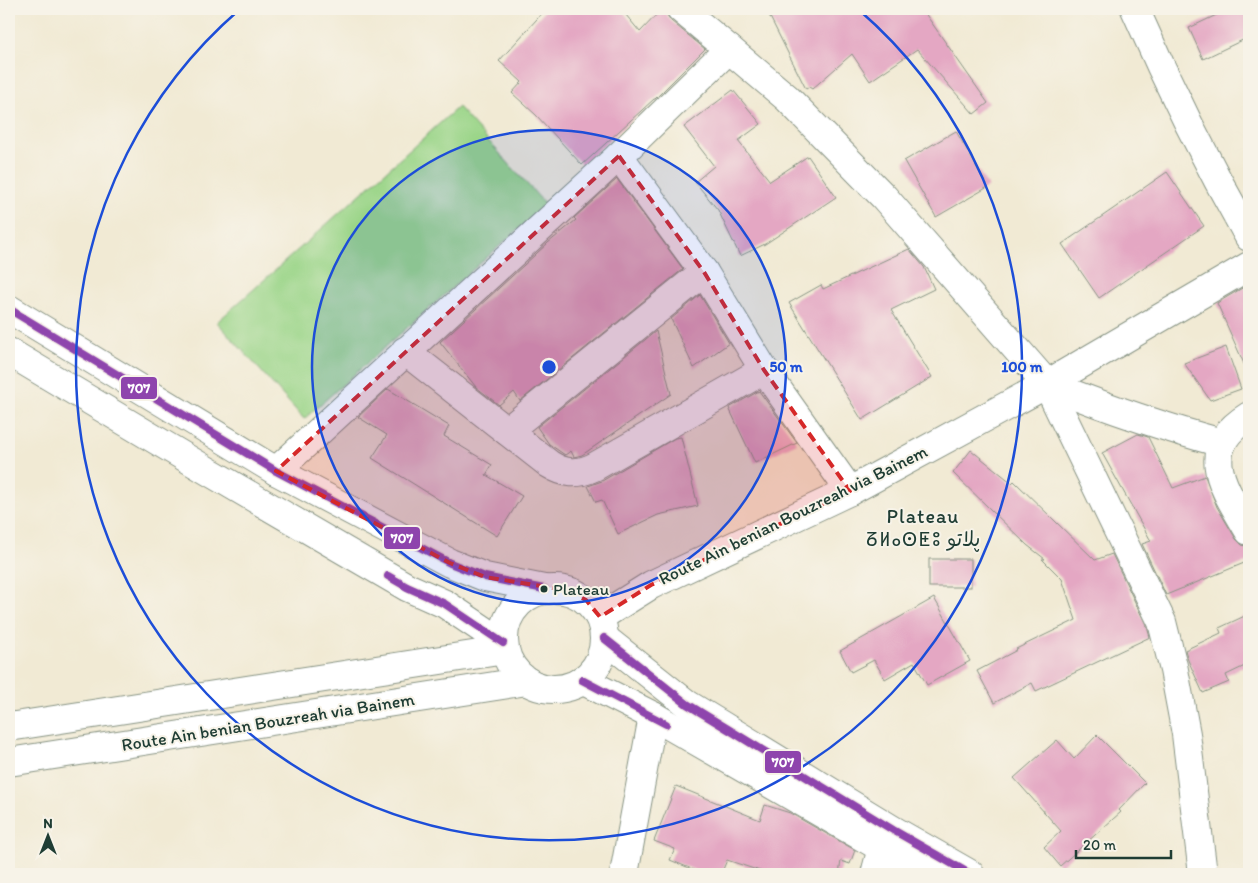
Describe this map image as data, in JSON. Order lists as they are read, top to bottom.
{
  "streets": {
    "street": ["Route Ain benian Bouzreah via Bainem"]
  },
  "districts": ["Plateau ⵒⵍⴰⵙⵟⵓ پلاتو"],
  "places": ["Plateau"],
  "lines": ["transit line 707"],
  "scale_bar": "20 m",
  "north": "top",
  "rings": ["50 m", "100 m"]
}
